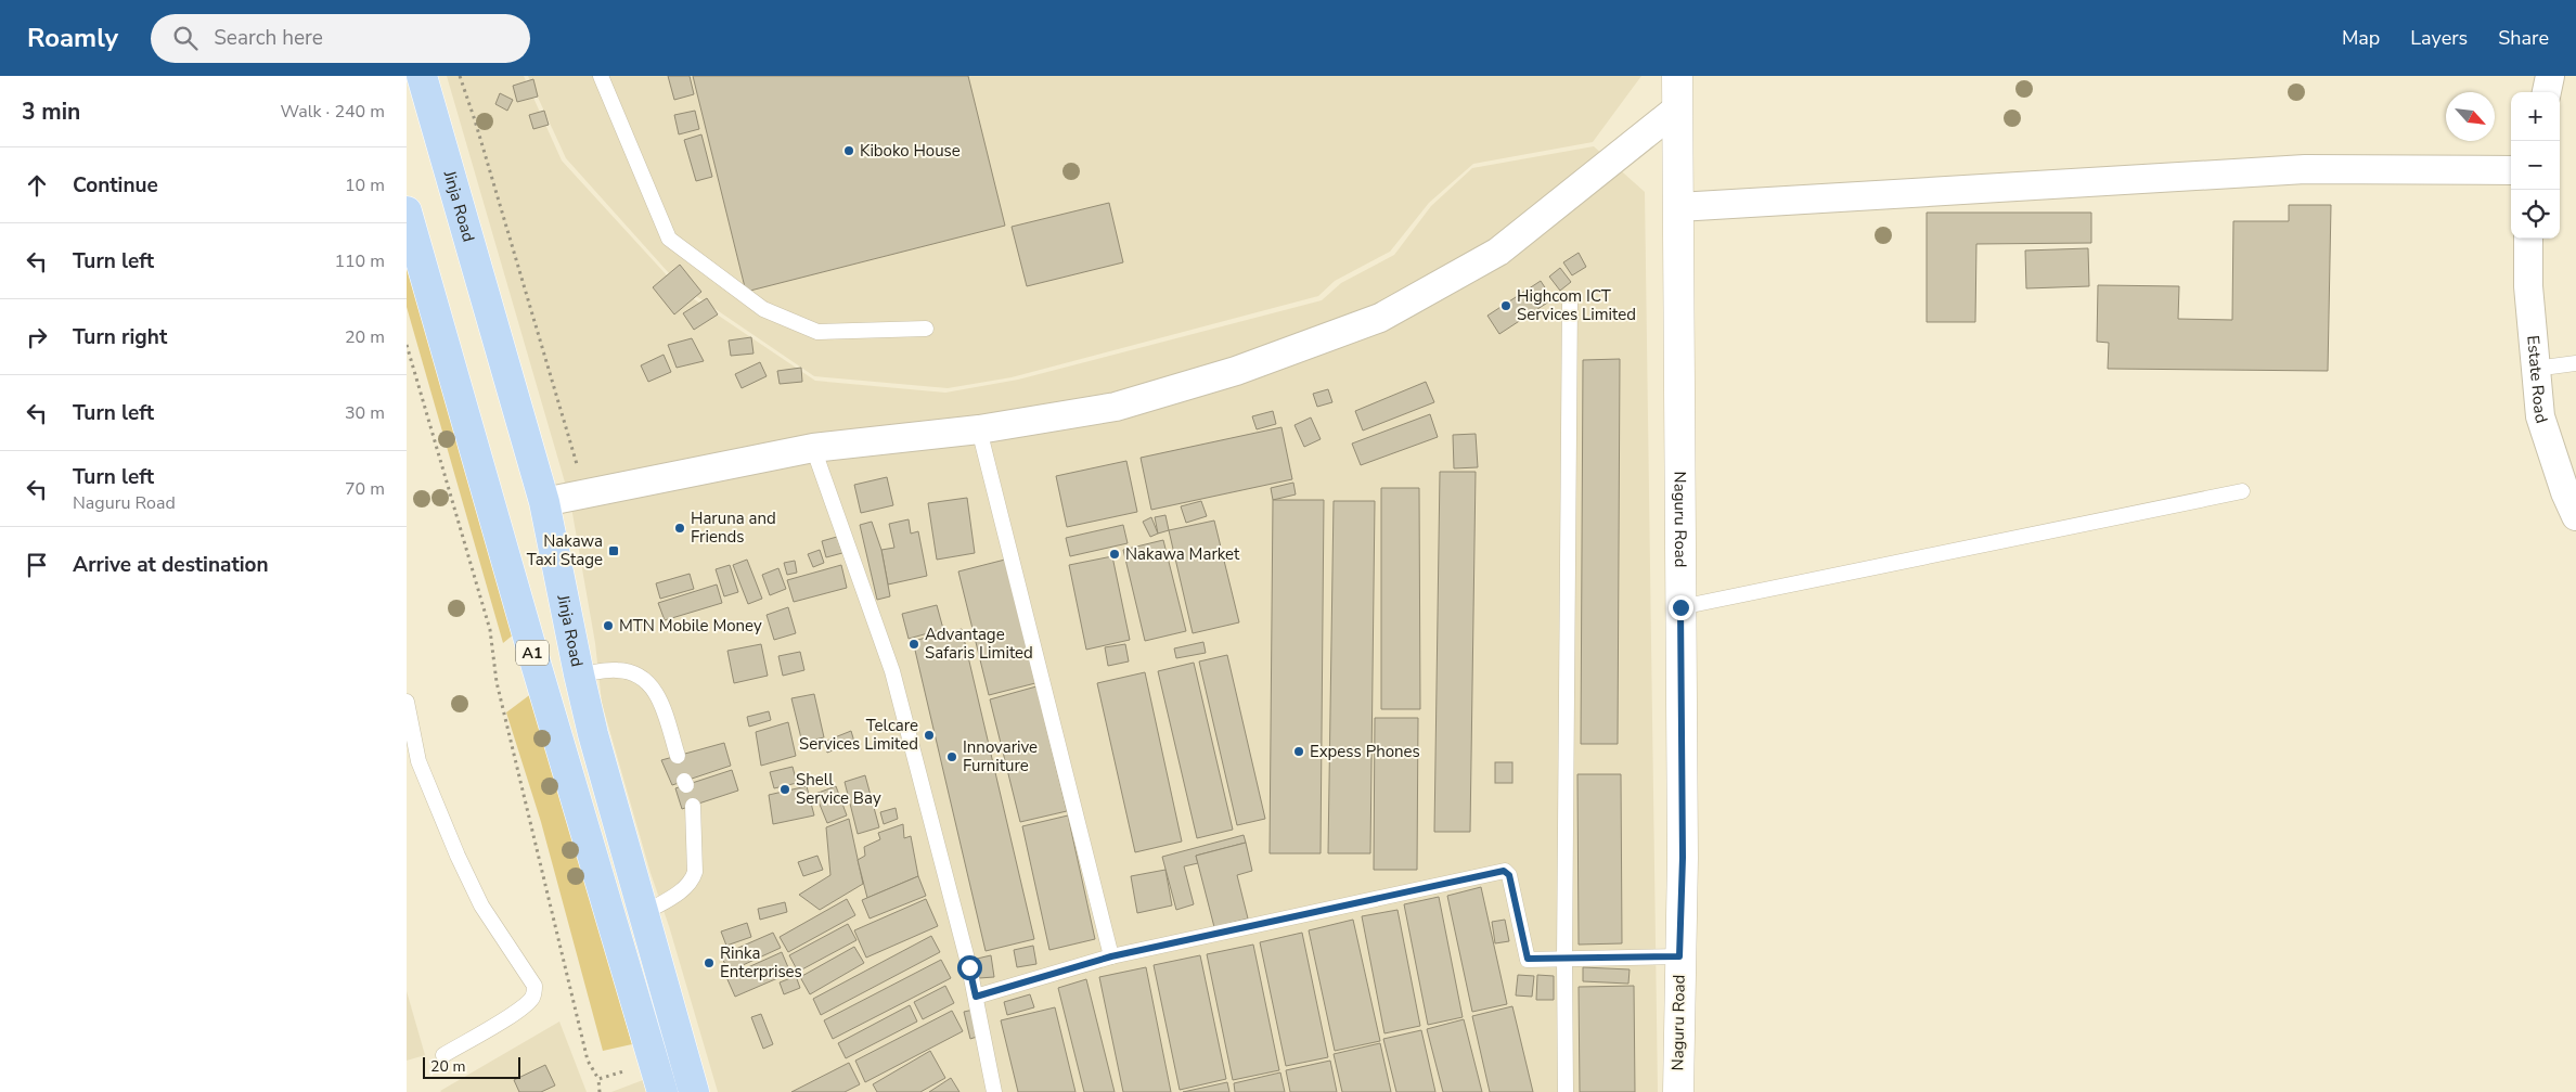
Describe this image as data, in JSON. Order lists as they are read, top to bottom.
{
  "streets": {
    "highway": ["Jinja Road", "A1"],
    "street": ["Estate Road", "Naguru Road"]
  },
  "places": {
    "other": [
      "Kiboko House",
      "Highcom ICT Services Limited",
      "Haruna and Friends",
      "Nakawa Market",
      "MTN Mobile Money",
      "Advantage Safaris Limited",
      "Telcare Services Limited",
      "Expess Phones",
      "Innovarive Furniture",
      "Shell Service Bay",
      "Rinka Enterprises"
    ],
    "transit": ["Nakawa Taxi Stage"]
  },
  "scale_bar": "20 m",
  "north": "bottom right",
  "page": {
    "header": "Roamly",
    "search": "Search here",
    "nav": ["Map", "Layers", "Share"],
    "heading": ["3 min", "Walk · 240 m"],
    "map_buttons": ["+", "−"],
    "list": [
      ["Continue", "10 m"],
      ["Turn left", "110 m"],
      ["Turn right", "20 m"],
      ["Turn left", "30 m"],
      ["Turn left", "Naguru Road", "70 m"],
      "Arrive at destination"
    ],
    "scale": "20 m"
  }
}
